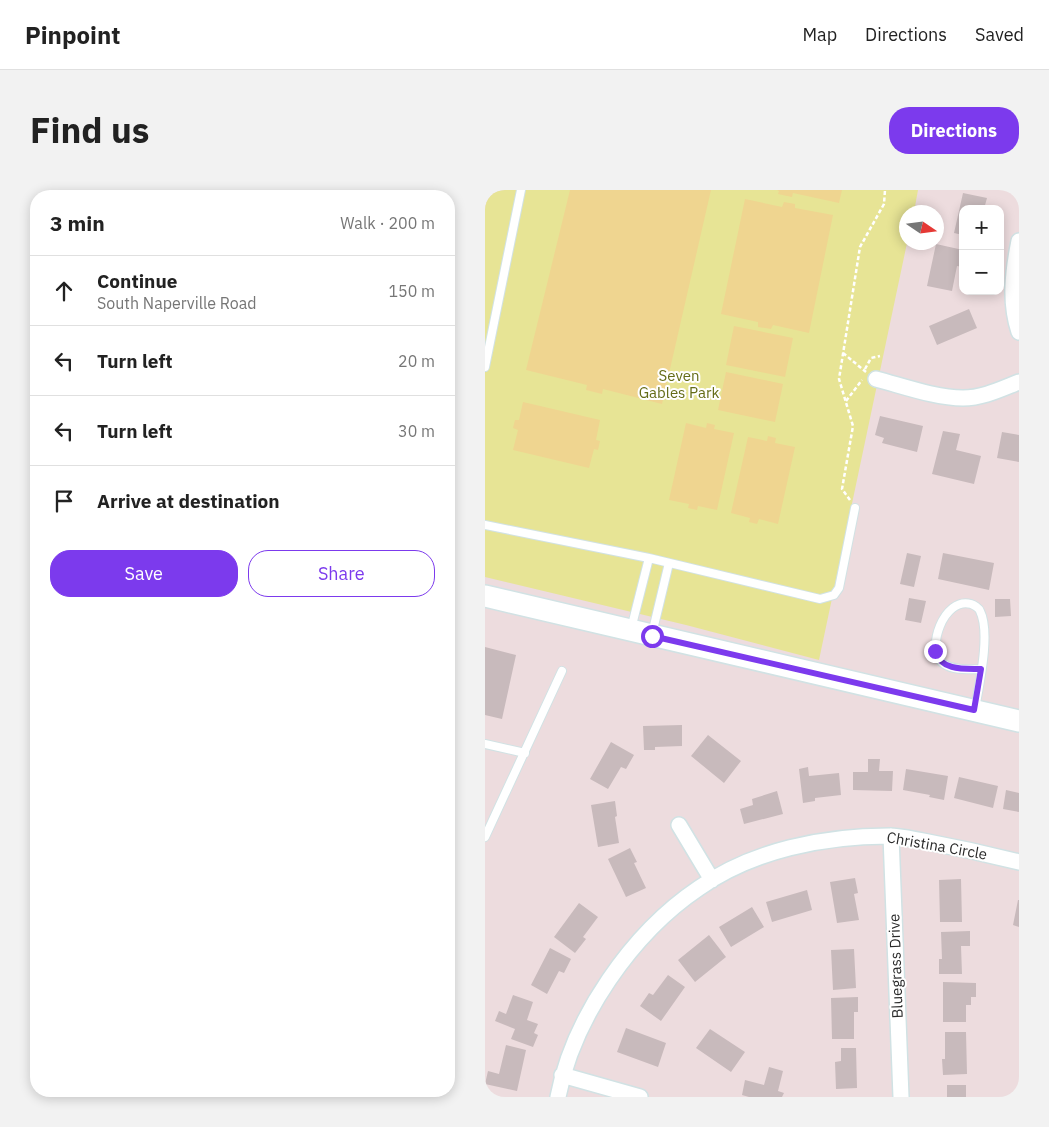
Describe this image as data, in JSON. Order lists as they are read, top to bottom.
{
  "streets": {
    "street": ["Christina Circle", "Bluegrass Drive"]
  },
  "crossings": [
    ["Christina Circle", "Bluegrass Drive"]
  ],
  "parks": ["Seven Gables Park"],
  "north": "right",
  "page": {
    "header": "Pinpoint",
    "nav": ["Map", "Directions", "Saved"],
    "title": "Find us",
    "buttons": [
      "Directions",
      ["Save", "Share"]
    ],
    "heading": ["3 min", "Walk · 200 m"],
    "map_buttons": ["+", "−"],
    "list": [
      ["Continue", "South Naperville Road", "150 m"],
      ["Turn left", "20 m"],
      ["Turn left", "30 m"],
      "Arrive at destination"
    ]
  }
}
